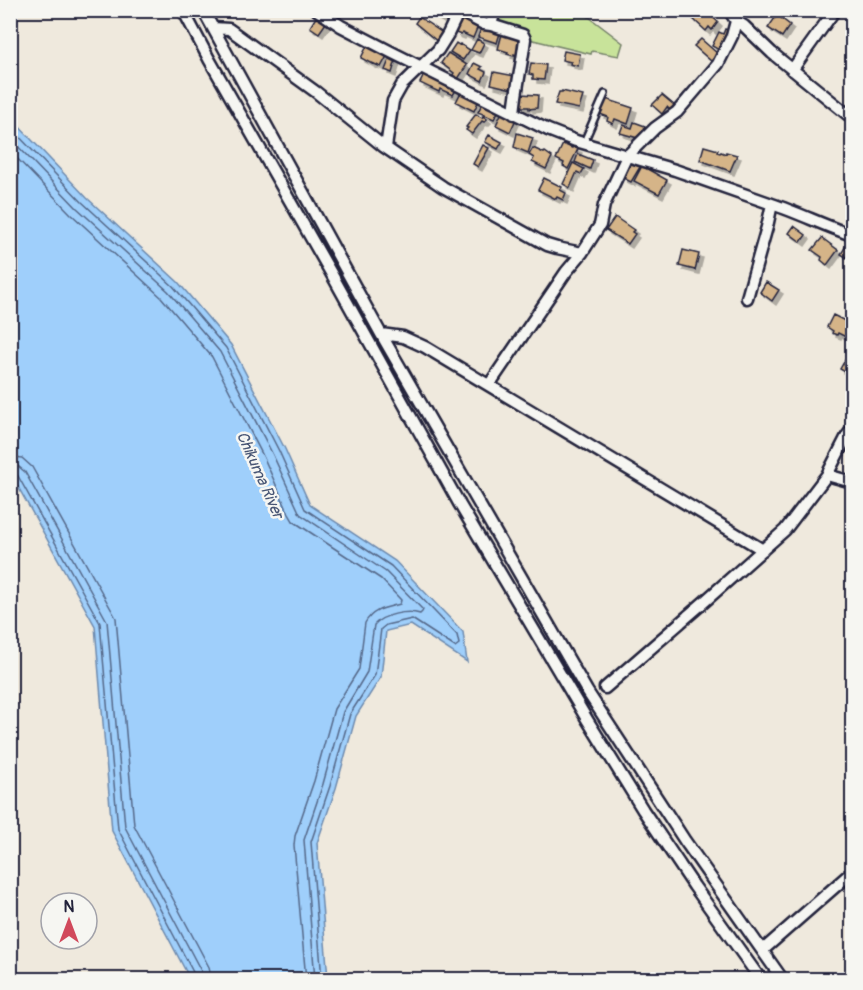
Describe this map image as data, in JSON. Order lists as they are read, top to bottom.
{
  "water": ["Chikuma River"],
  "north": "top"
}
